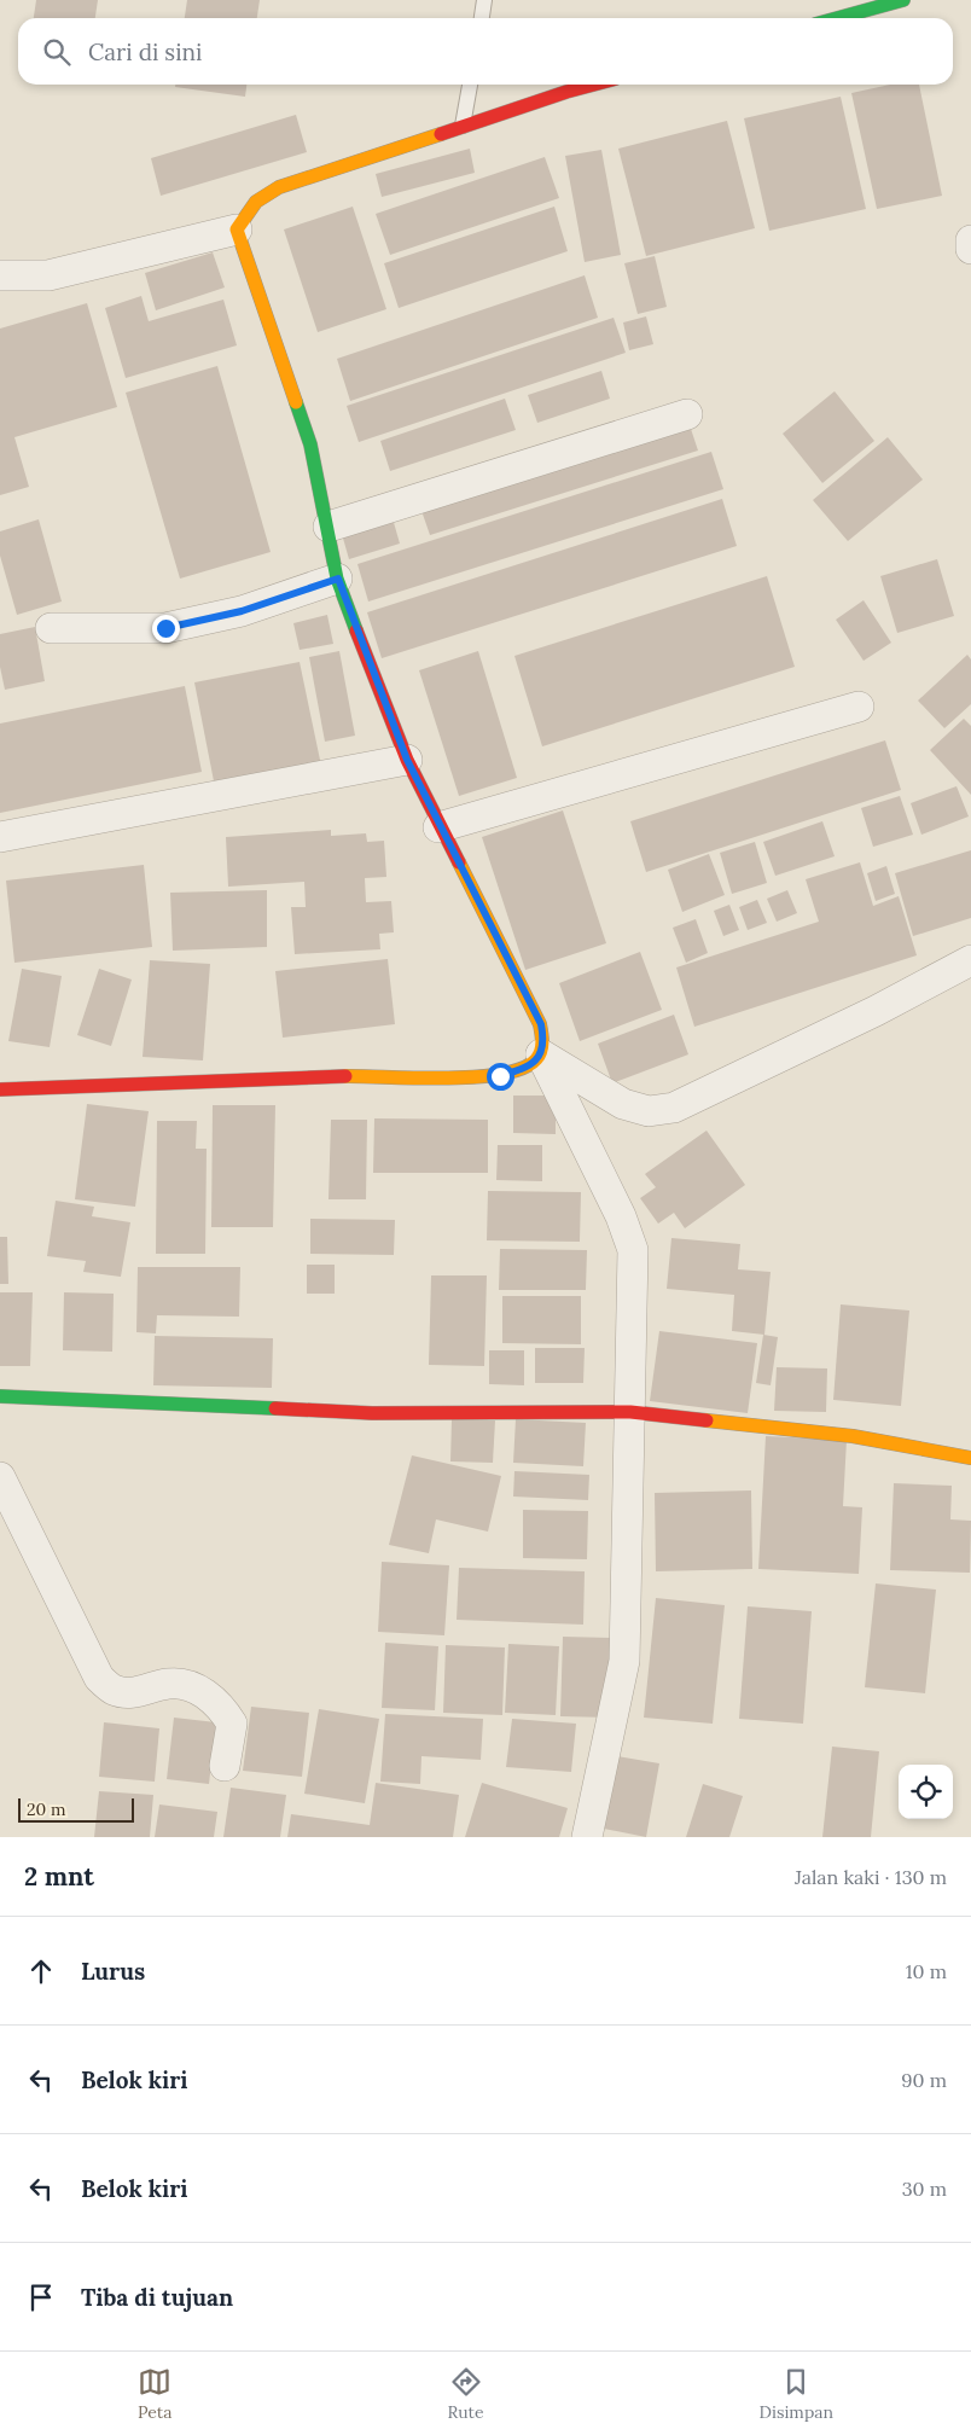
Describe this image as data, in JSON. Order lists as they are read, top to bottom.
{
  "scale_bar": "20 m",
  "page": {
    "search": "Cari di sini",
    "scale": "20 m",
    "heading": ["2 mnt", "Jalan kaki · 130 m"],
    "list": [
      ["Lurus", "10 m"],
      ["Belok kiri", "90 m"],
      ["Belok kiri", "30 m"],
      "Tiba di tujuan"
    ],
    "nav": ["Peta", "Rute", "Disimpan"]
  }
}
